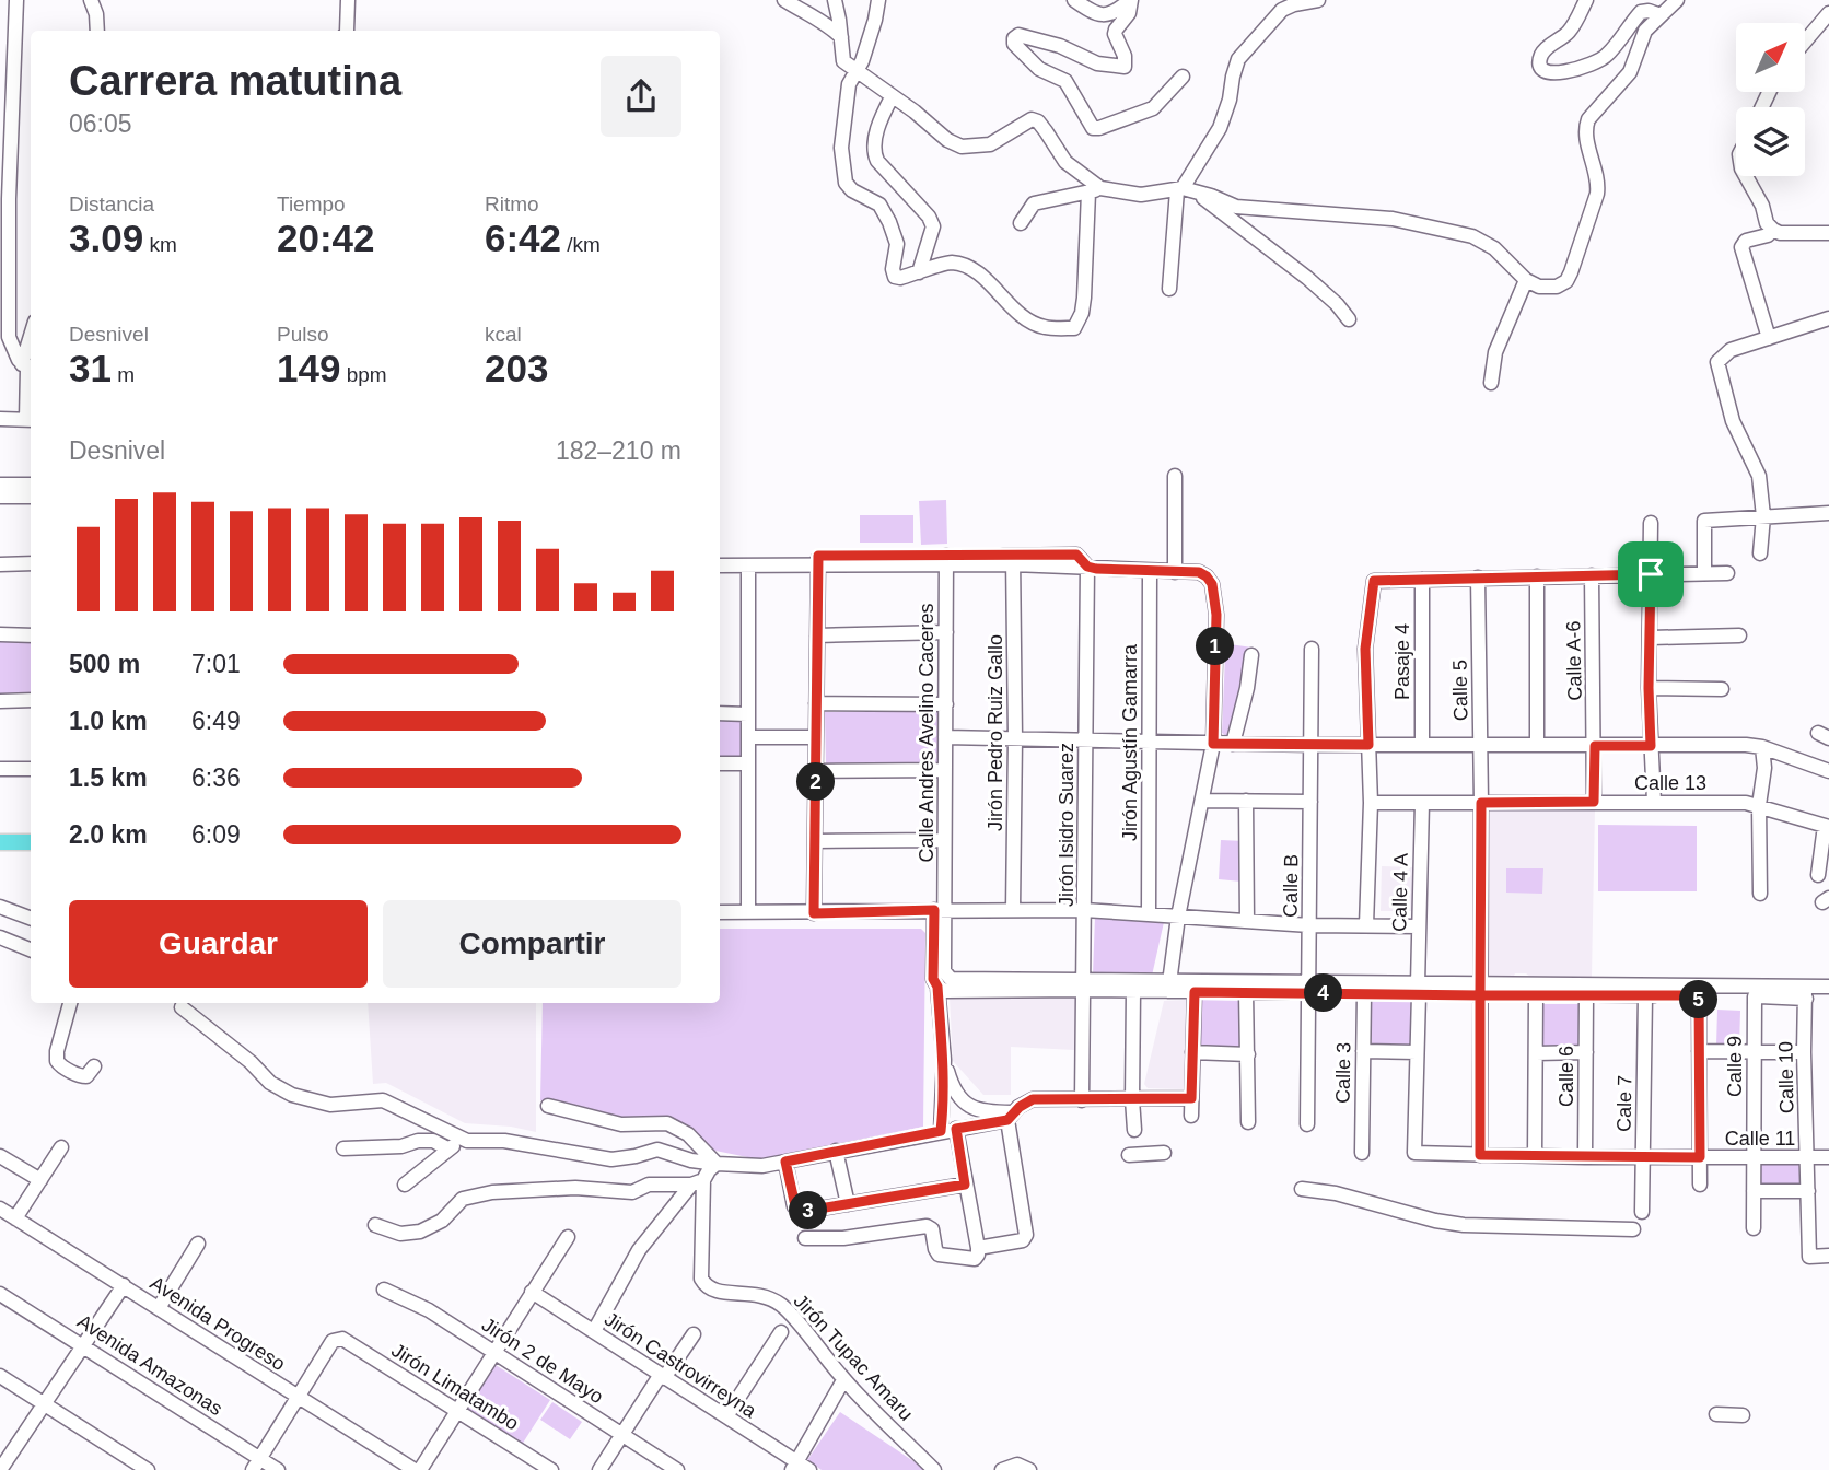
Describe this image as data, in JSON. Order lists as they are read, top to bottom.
{
  "streets": {
    "street": [
      "Calle A-6",
      "Pasaje 4",
      "Calle 5",
      "Calle Andres Avelino Caceres",
      "Jirón Pedro Ruiz Gallo",
      "Jirón Agustín Gamarra",
      "Calle 13",
      "Jirón Isidro Suarez",
      "Calle B",
      "Calle 4 A",
      "Calle 9",
      "Calle 3",
      "Calle 6",
      "Calle 10",
      "Cale 7",
      "Calle 11",
      "Avenida Progreso",
      "Jirón Tupac Amaru",
      "Jirón 2 de Mayo",
      "Avenida Amazonas",
      "Jirón Castrovirreyna",
      "Jirón Limatambo"
    ]
  },
  "crossings": [
    ["Calle A-6", "Calle 13"],
    ["Calle 5", "Calle 13"],
    ["Calle 5", "Calle 11"],
    ["Calle 13", "Calle 4 A"],
    ["Calle 4 A", "Calle 11"],
    ["Calle 9", "Calle 11"],
    ["Calle 6", "Calle 11"],
    ["Calle 10", "Calle 11"],
    ["Cale 7", "Calle 11"],
    ["Avenida Progreso", "Jirón Limatambo"]
  ],
  "north": "top right",
  "page": {
    "heading": ["Carrera matutina", "06:05"],
    "stats": [
      ["Distancia", "3.09 km"],
      ["Tiempo", "20:42"],
      ["Ritmo", "6:42 /km"],
      ["Desnivel", "31 m"],
      ["Pulso", "149 bpm"],
      ["kcal", "203"]
    ],
    "chart": ["Desnivel", "182–210 m"],
    "pins": [
      "1",
      "2",
      "4",
      "5",
      "3"
    ],
    "list": [
      {
        "name": "500 m",
        "note": "7:01"
      },
      {
        "name": "1.0 km",
        "note": "6:49"
      },
      {
        "name": "1.5 km",
        "note": "6:36"
      },
      {
        "name": "2.0 km",
        "note": "6:09"
      }
    ],
    "buttons": ["Guardar", "Compartir"]
  }
}
